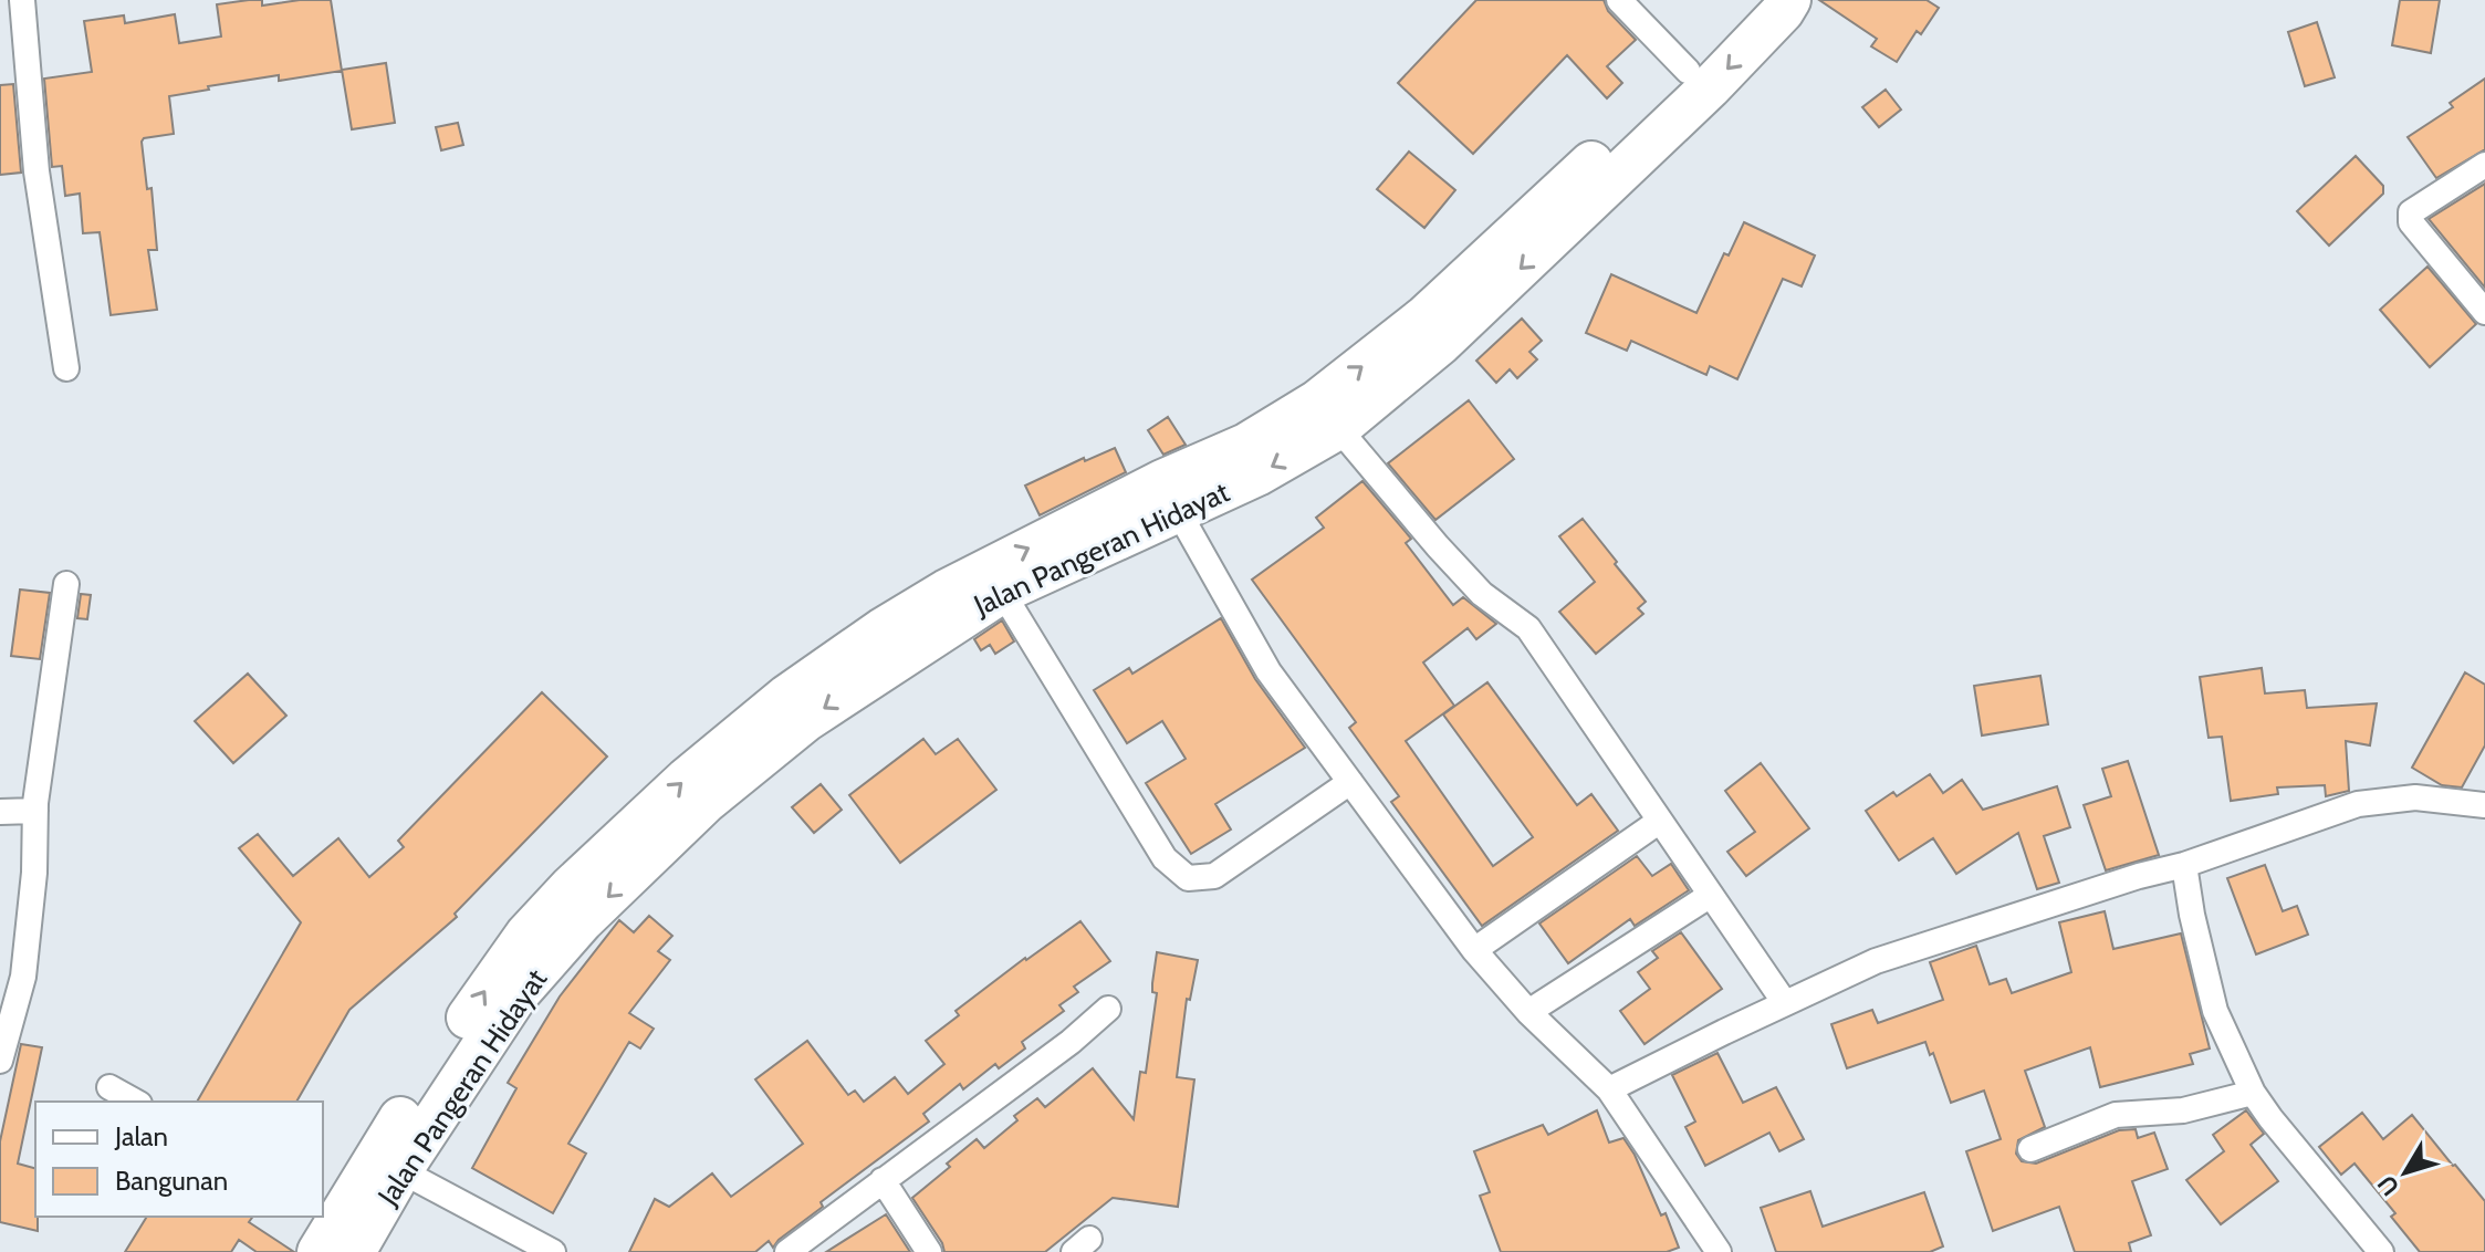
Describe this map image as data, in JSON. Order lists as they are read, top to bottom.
{
  "streets": {
    "highway": ["Jalan Pangeran Hidayat"]
  },
  "legend": ["Jalan", "Bangunan"],
  "north": "bottom left"
}
